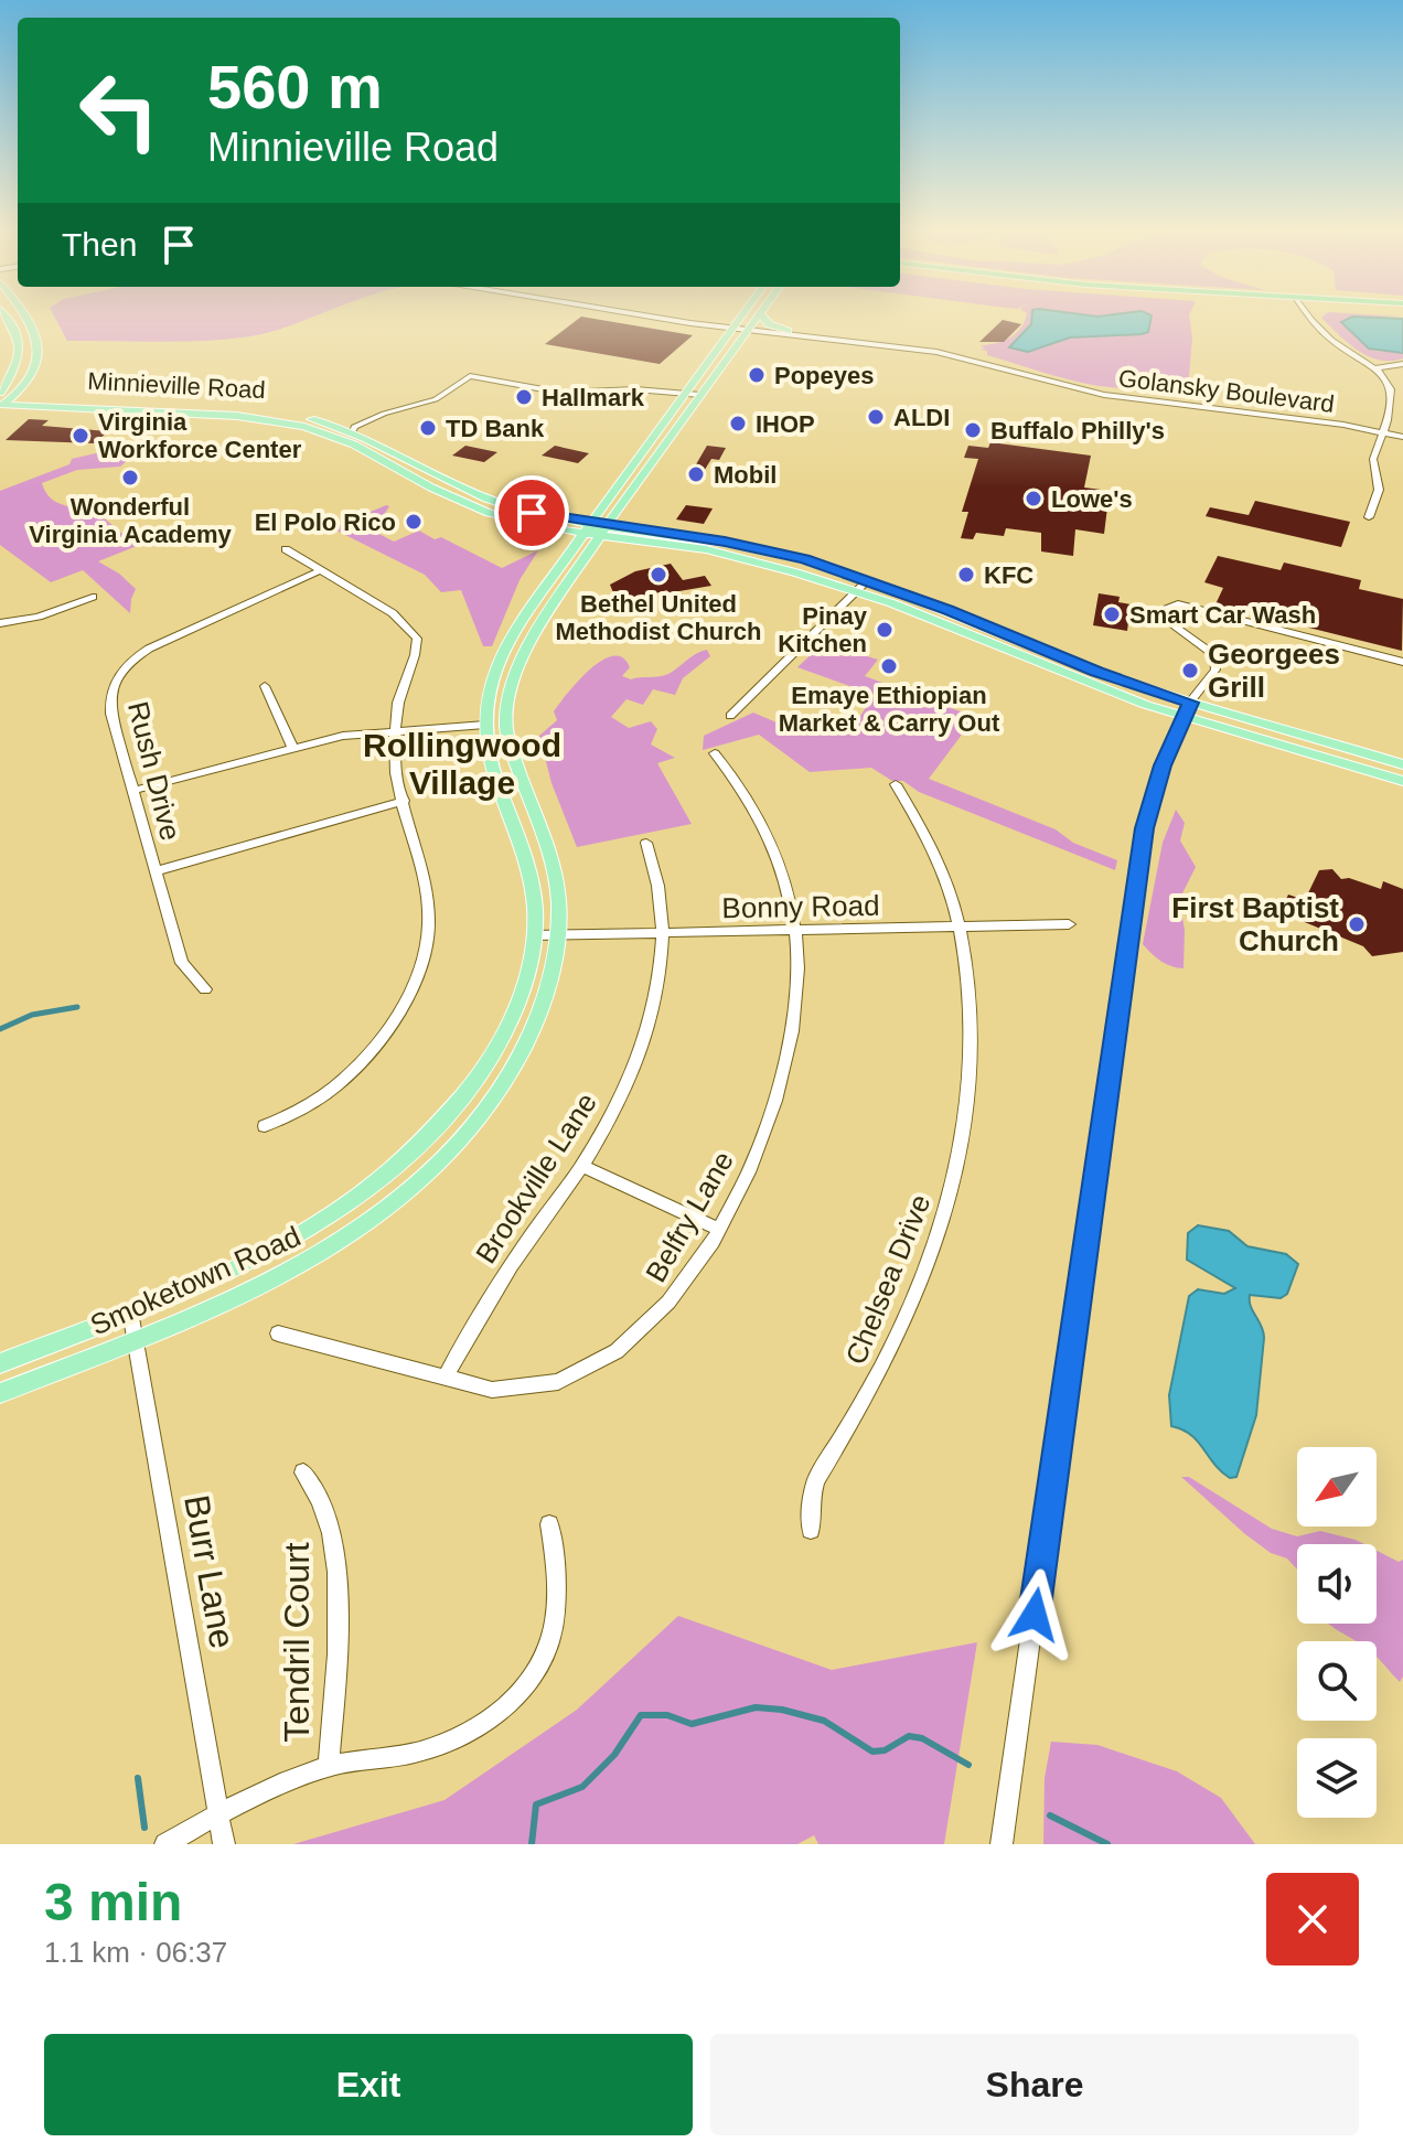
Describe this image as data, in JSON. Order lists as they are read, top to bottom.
{
  "streets": {
    "main road": ["Minnieville Road", "Smoketown Road"],
    "street": [
      "Golansky Boulevard",
      "Rush Drive",
      "Bonny Road",
      "Brookville Lane",
      "Belfry Lane",
      "Chelsea Drive",
      "Burr Lane",
      "Tendril Court"
    ]
  },
  "crossings": [
    ["Minnieville Road", "Smoketown Road"],
    ["Golansky Boulevard", "Smoketown Road"],
    ["Bonny Road", "Brookville Lane"],
    ["Bonny Road", "Belfry Lane"],
    ["Bonny Road", "Chelsea Drive"],
    ["Bonny Road", "Smoketown Road"],
    ["Brookville Lane", "Belfry Lane"],
    ["Smoketown Road", "Burr Lane"]
  ],
  "districts": ["Rollingwood Village"],
  "places": [
    "Popeyes",
    "Hallmark",
    "ALDI",
    "IHOP",
    "TD Bank",
    "Buffalo Philly's",
    "Virginia Workforce Center",
    "Mobil",
    "Wonderful Virginia Academy",
    "Lowe's",
    "El Polo Rico",
    "Bethel United Methodist Church",
    "KFC",
    "Smart Car Wash",
    "Pinay Kitchen",
    "Emaye Ethiopian Market & Carry Out",
    "Georgees Grill",
    "First Baptist Church"
  ],
  "north": "bottom left",
  "page": {
    "turn": ["560 m", "Minnieville Road"],
    "then": "Then",
    "heading": ["3 min", "1.1 km · 06:37"],
    "buttons": ["Exit", "Share"]
  }
}
